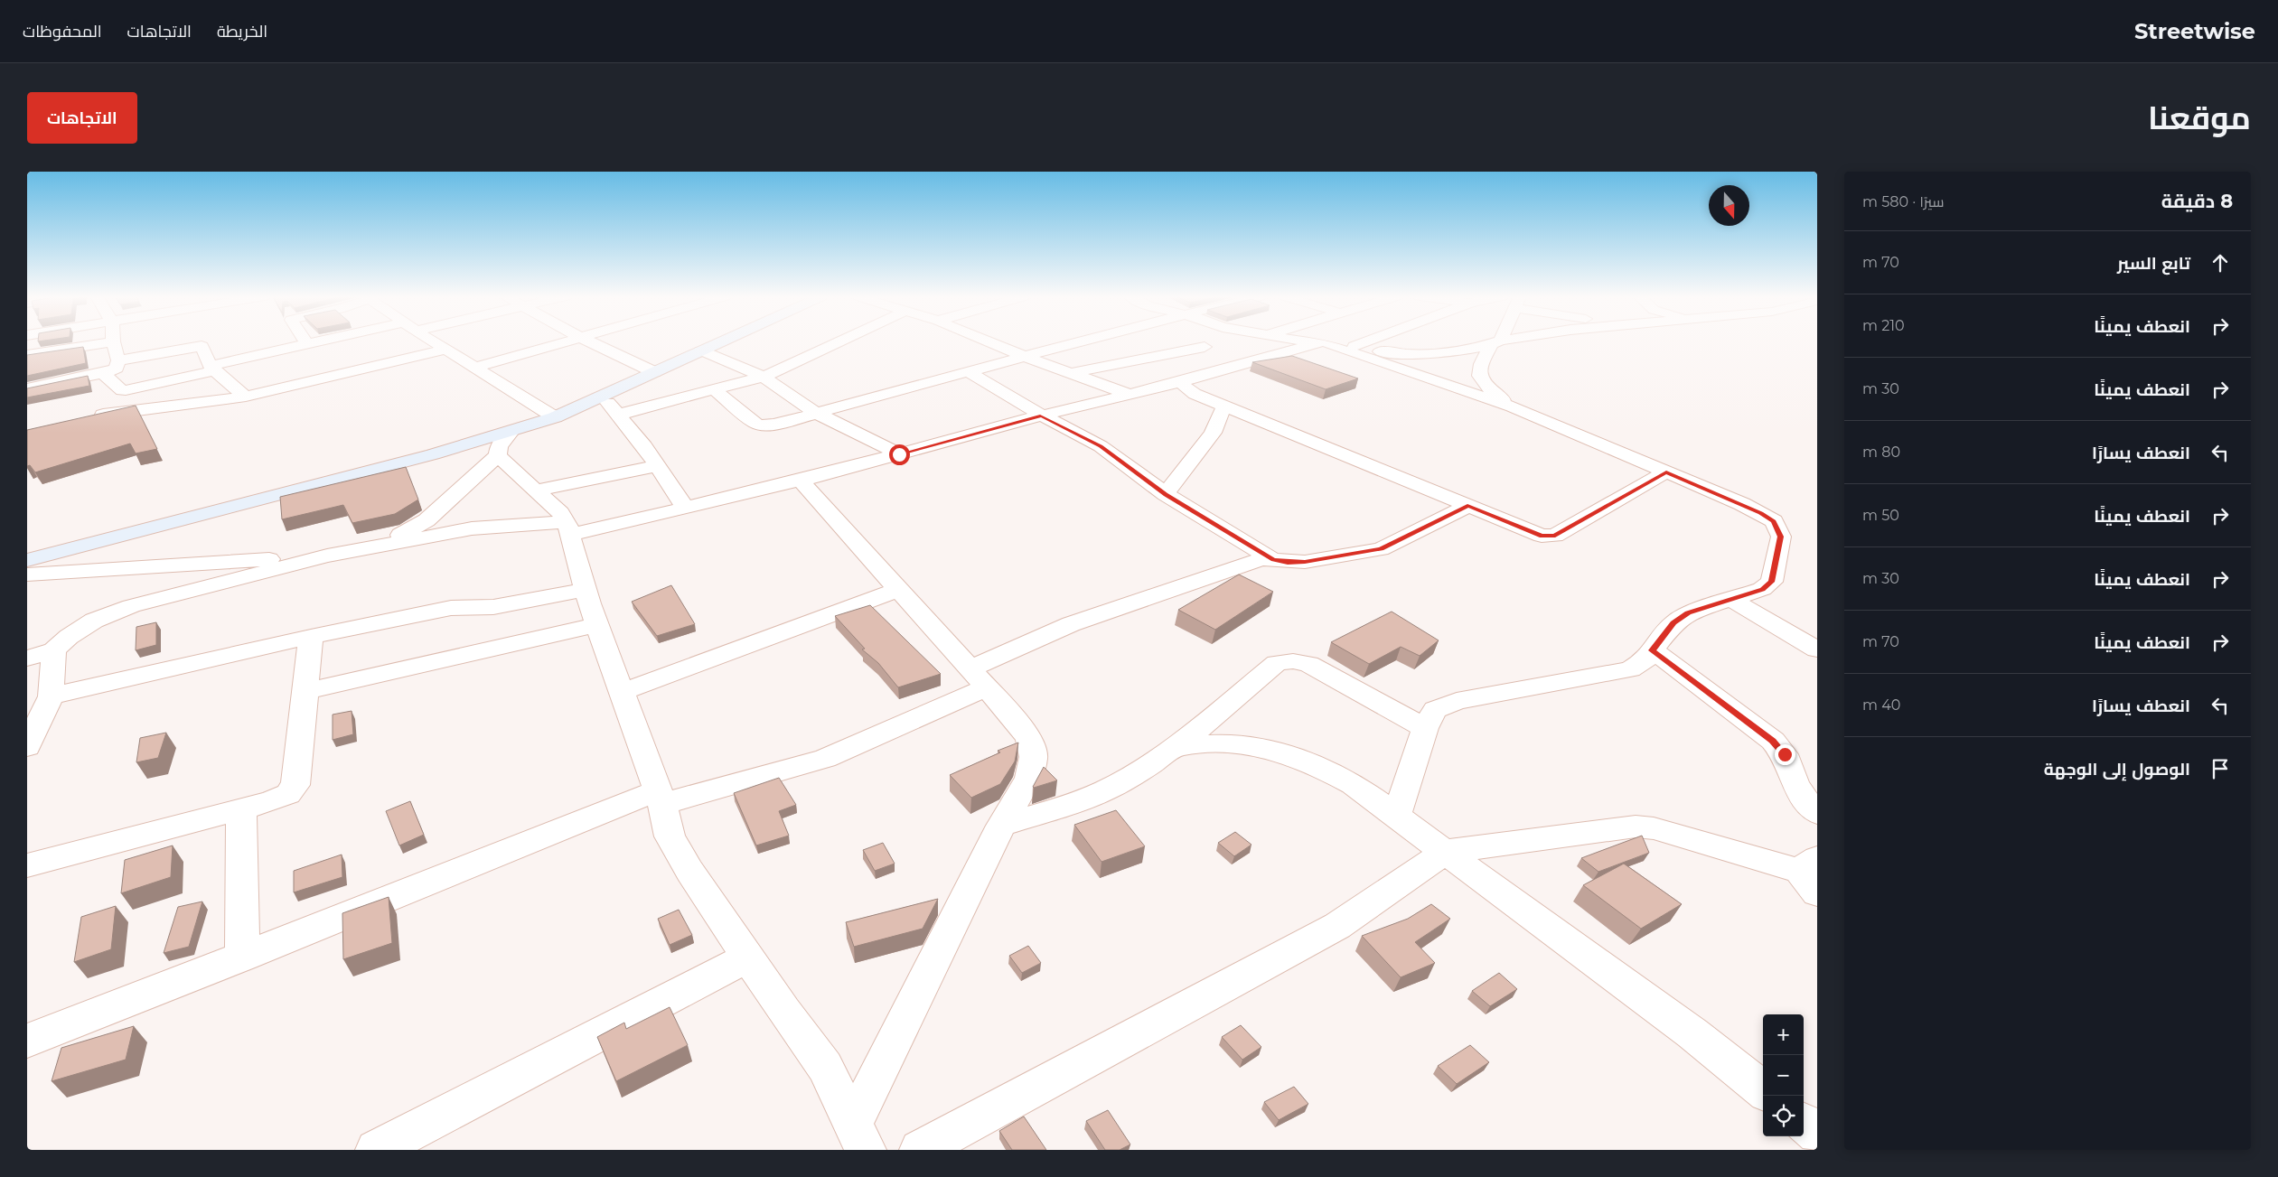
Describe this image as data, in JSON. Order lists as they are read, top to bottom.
{
  "north": "bottom",
  "page": {
    "header": "Streetwise",
    "nav": ["الخريطة", "الاتجاهات", "المحفوظات"],
    "title": "موقعنا",
    "buttons": "الاتجاهات",
    "heading": ["8 دقيقة", "سيرًا · 580 m"],
    "list": [
      ["تابع السير", "70 m"],
      ["انعطف يمينًا", "210 m"],
      ["انعطف يمينًا", "30 m"],
      ["انعطف يسارًا", "80 m"],
      ["انعطف يمينًا", "50 m"],
      ["انعطف يمينًا", "30 m"],
      ["انعطف يمينًا", "70 m"],
      ["انعطف يسارًا", "40 m"],
      "الوصول إلى الوجهة"
    ],
    "map_buttons": ["+", "−"]
  }
}
